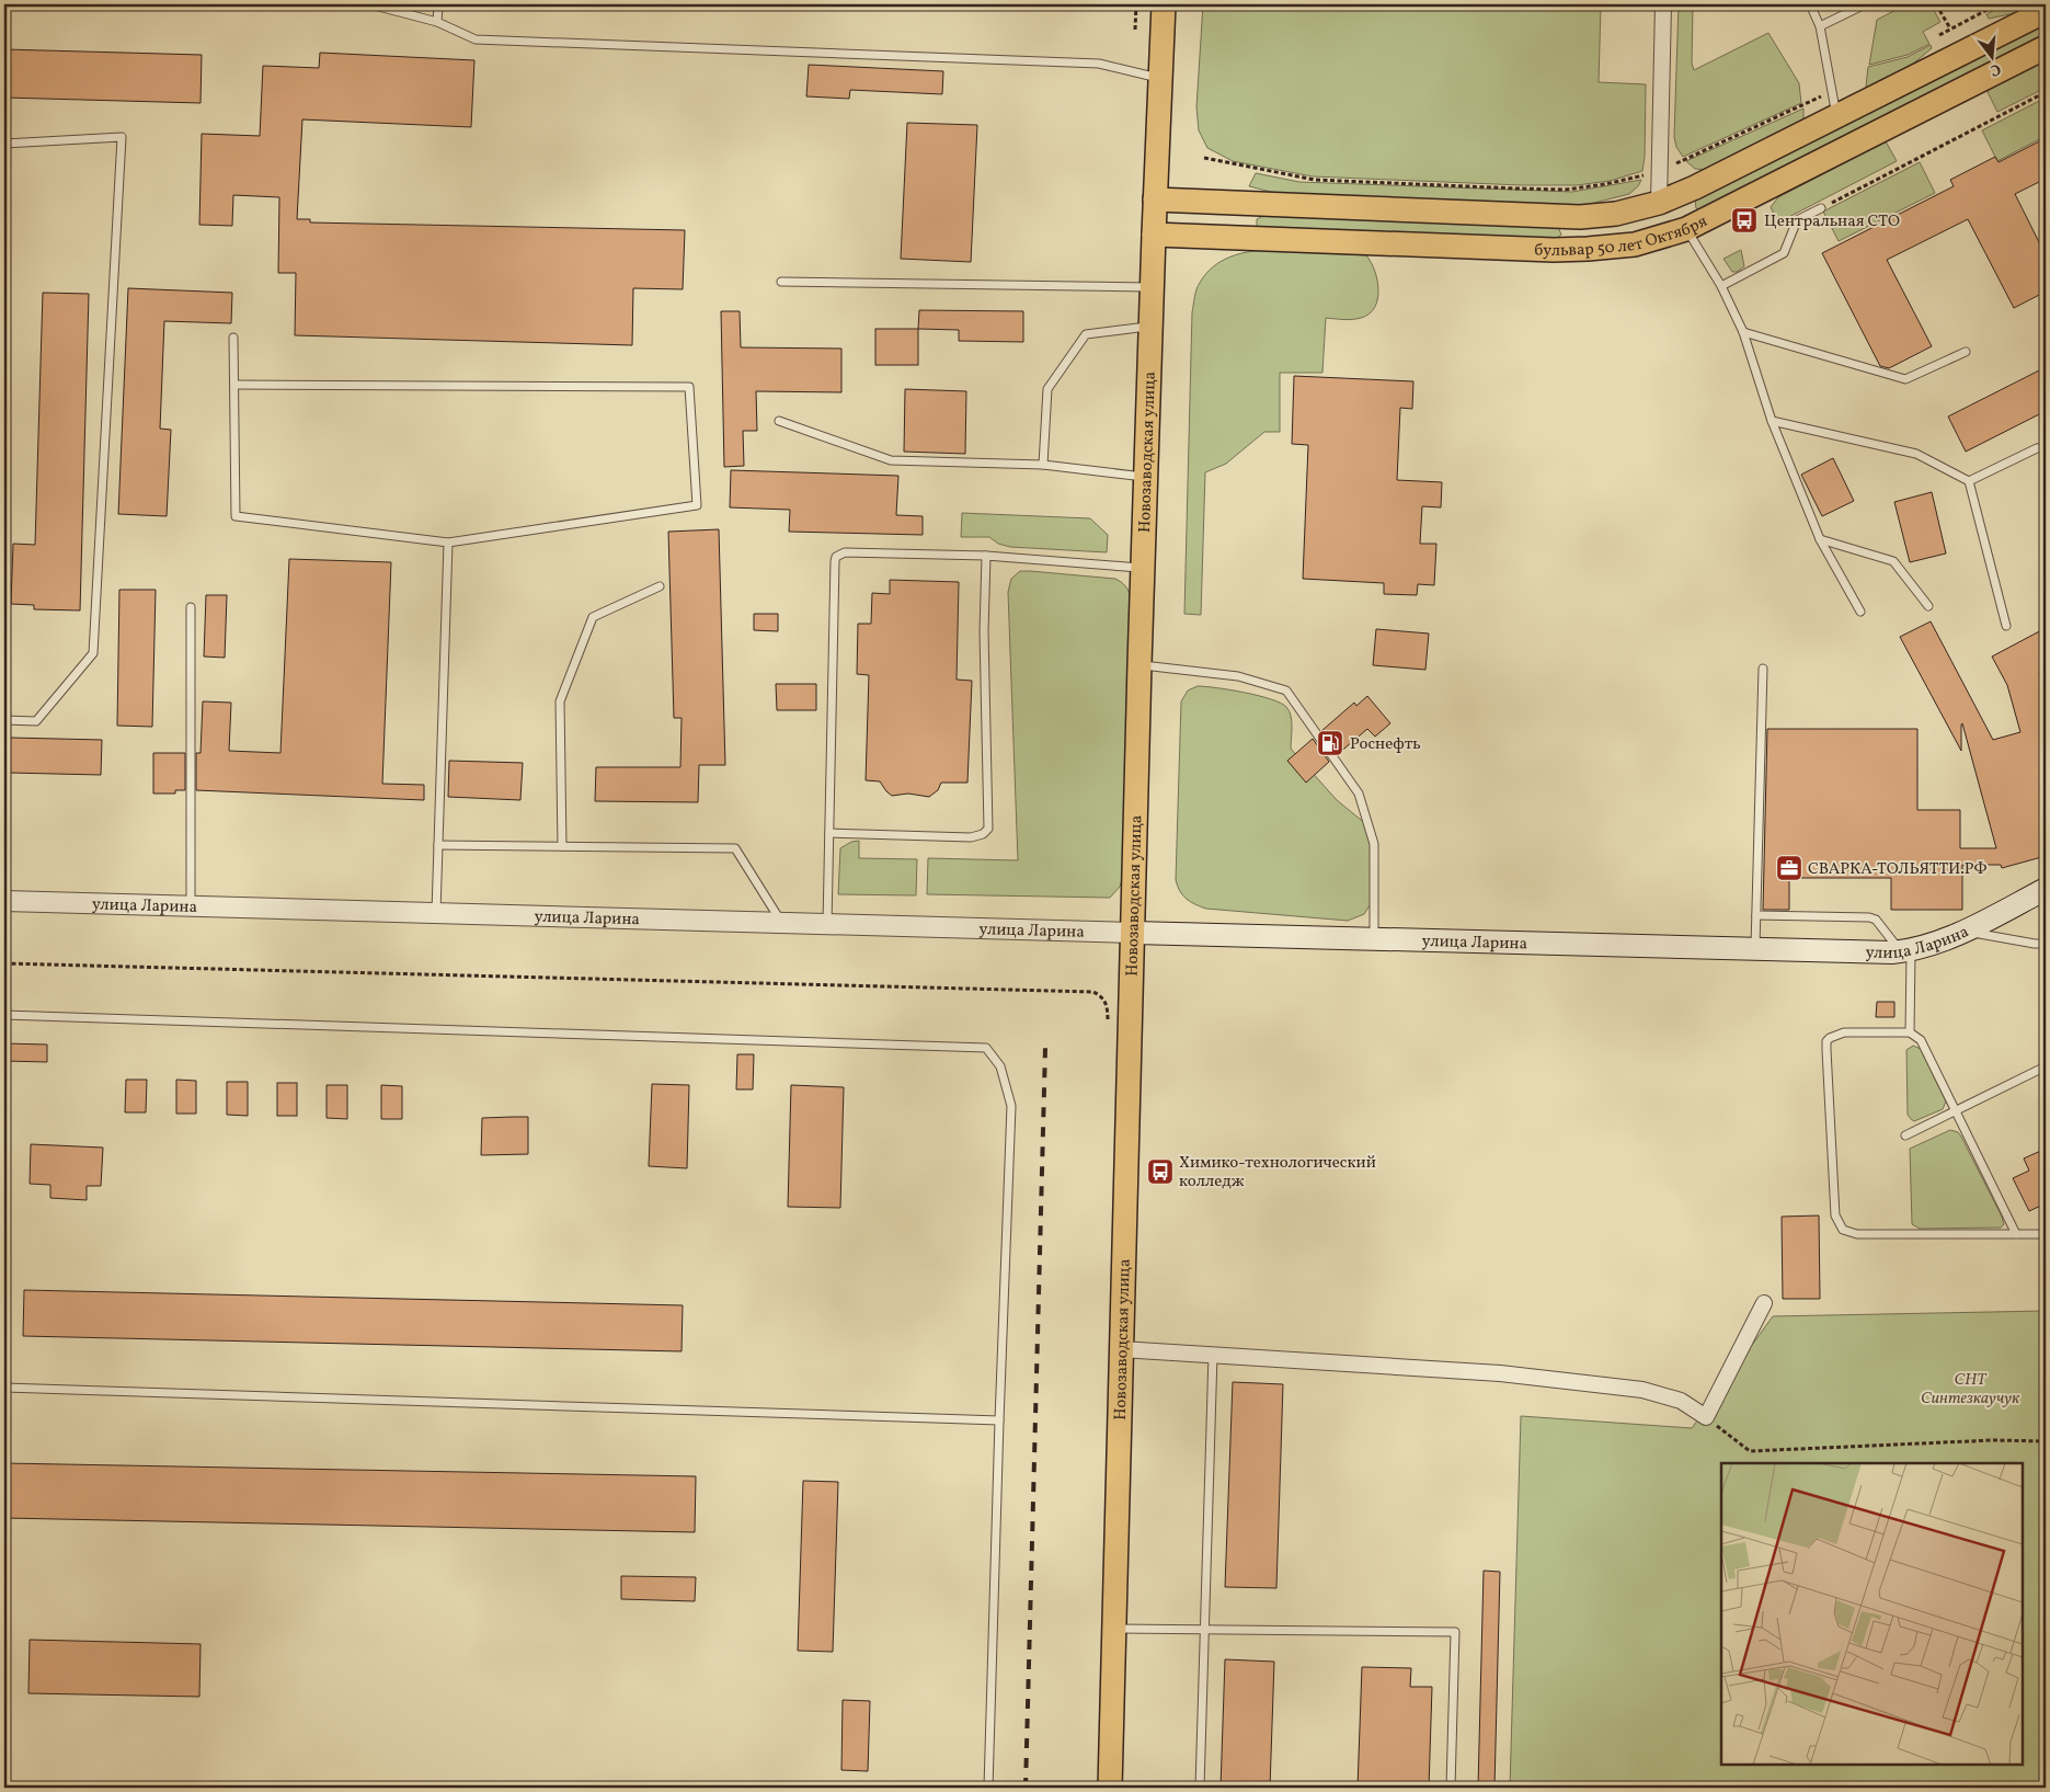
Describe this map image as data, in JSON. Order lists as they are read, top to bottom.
{
  "streets": {
    "main road": ["бульвар 50 лет Октября", "Новозаводская улица", "улица Ларина"]
  },
  "crossings": [
    ["бульвар 50 лет Октября", "Новозаводская улица"],
    ["Новозаводская улица", "улица Ларина"]
  ],
  "parks": ["СНТ Синтезкаучук"],
  "places": {
    "bus stop": ["Центральная СТО", "Химико-технологический колледж"],
    "fuel station": ["Роснефть"],
    "office": ["СВАРКА-ТОЛЬЯТТИ.РФ"]
  },
  "north": "bottom"
}
